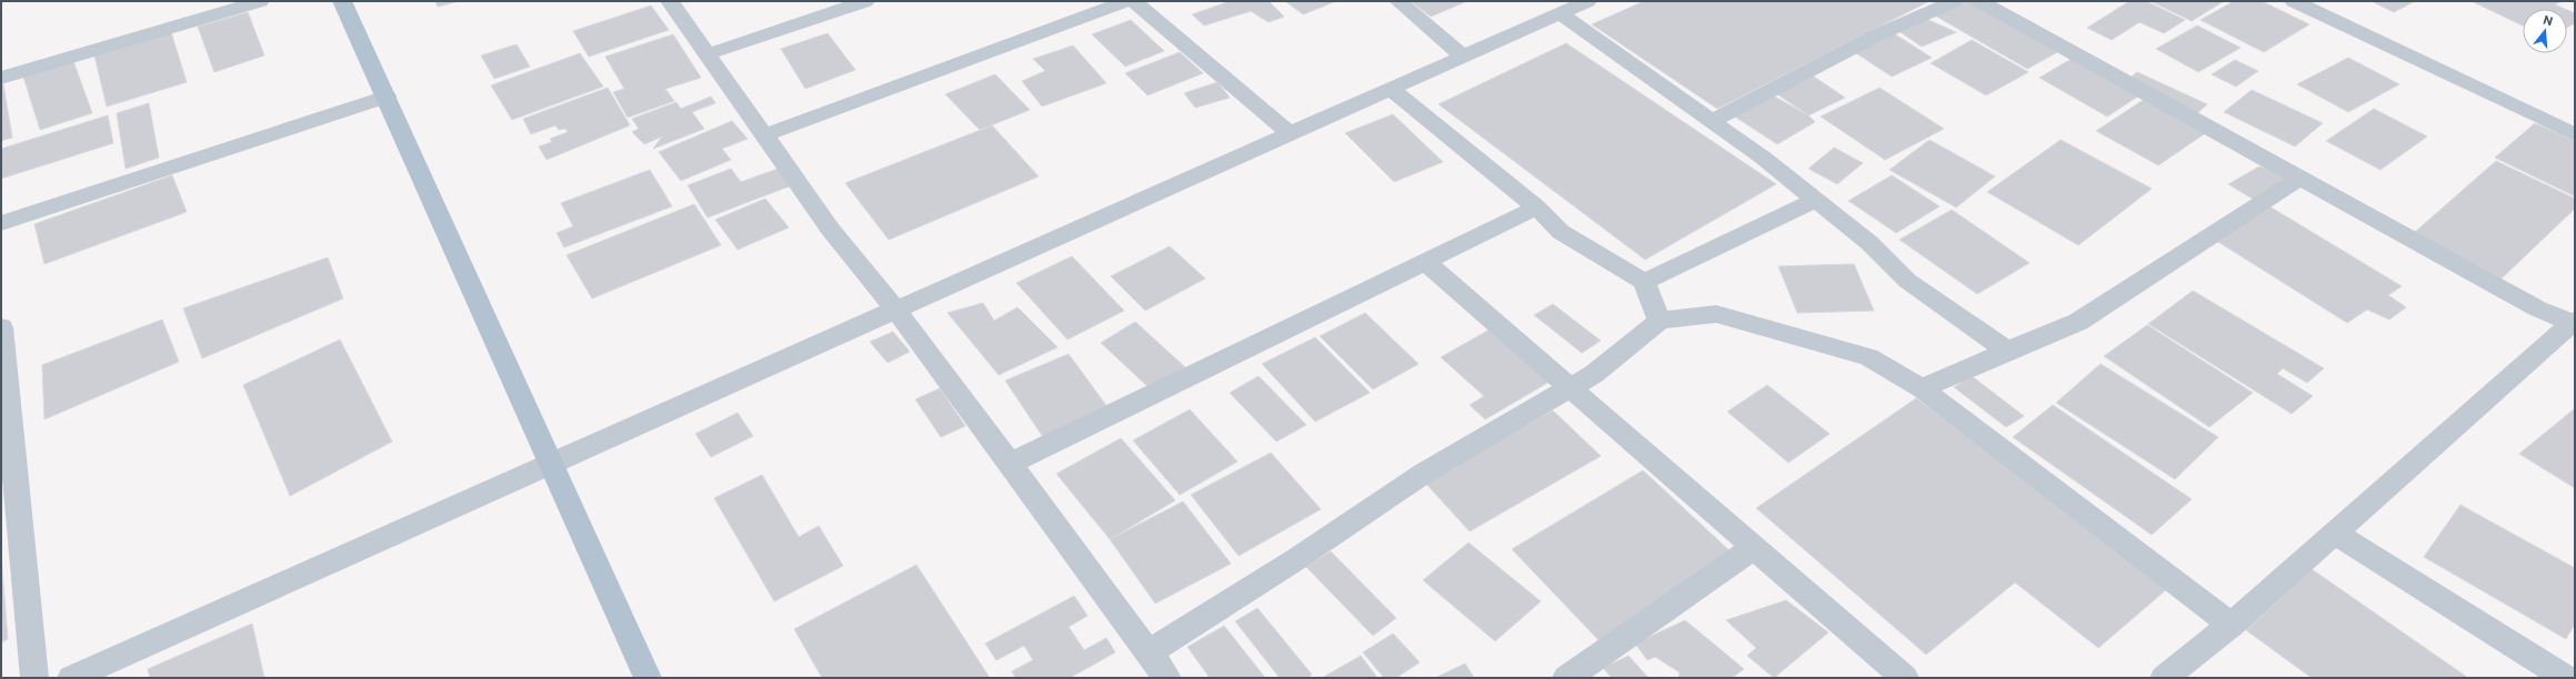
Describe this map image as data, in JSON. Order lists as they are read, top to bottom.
{
  "north": "top"
}
